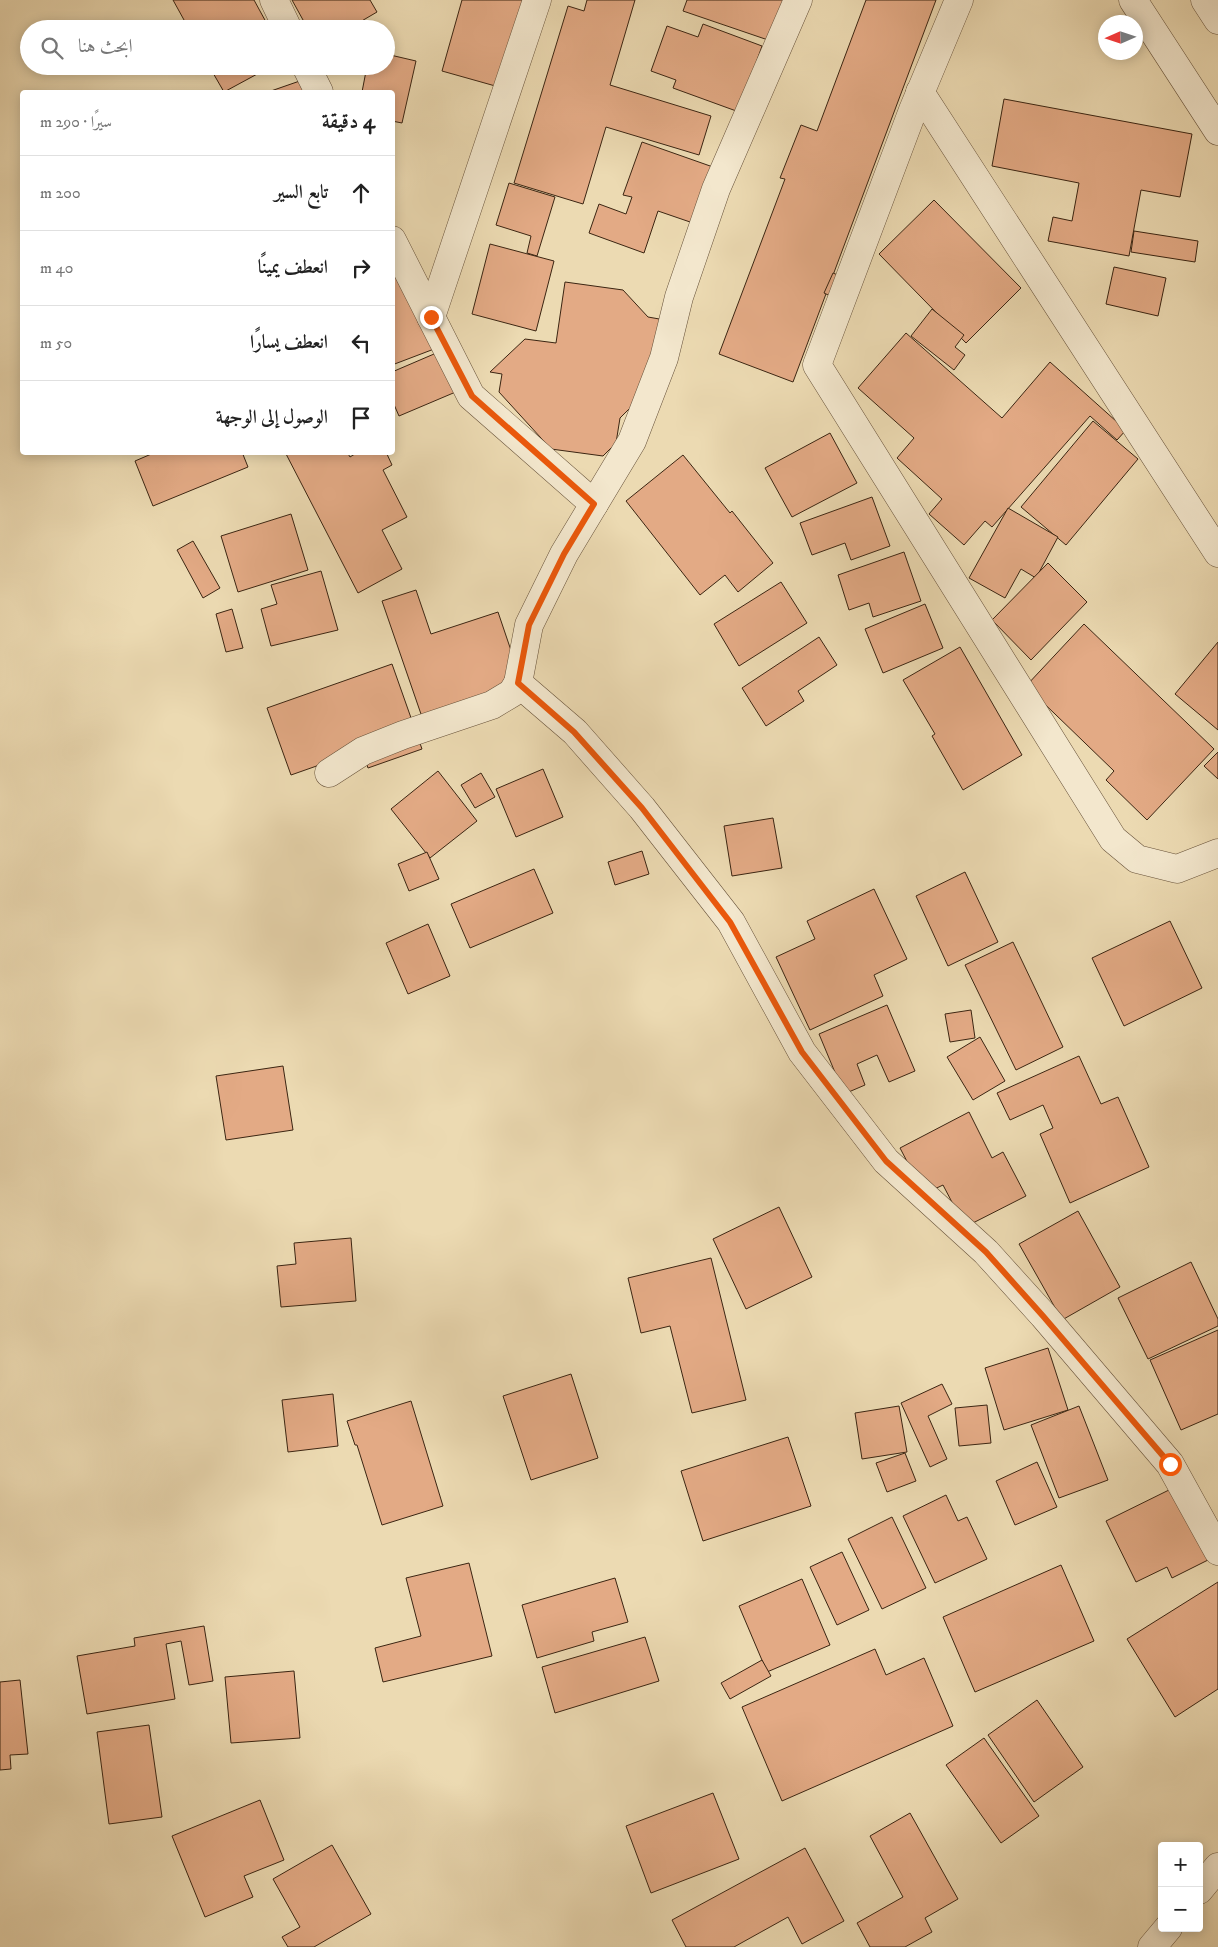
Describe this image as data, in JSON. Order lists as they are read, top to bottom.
{
  "north": "left",
  "page": {
    "search": "ابحث هنا",
    "heading": ["4 دقيقة", "سيرًا · 290 m"],
    "list": [
      ["تابع السير", "200 m"],
      ["انعطف يمينًا", "40 m"],
      ["انعطف يسارًا", "50 m"],
      "الوصول إلى الوجهة"
    ],
    "map_buttons": ["+", "−"]
  }
}
